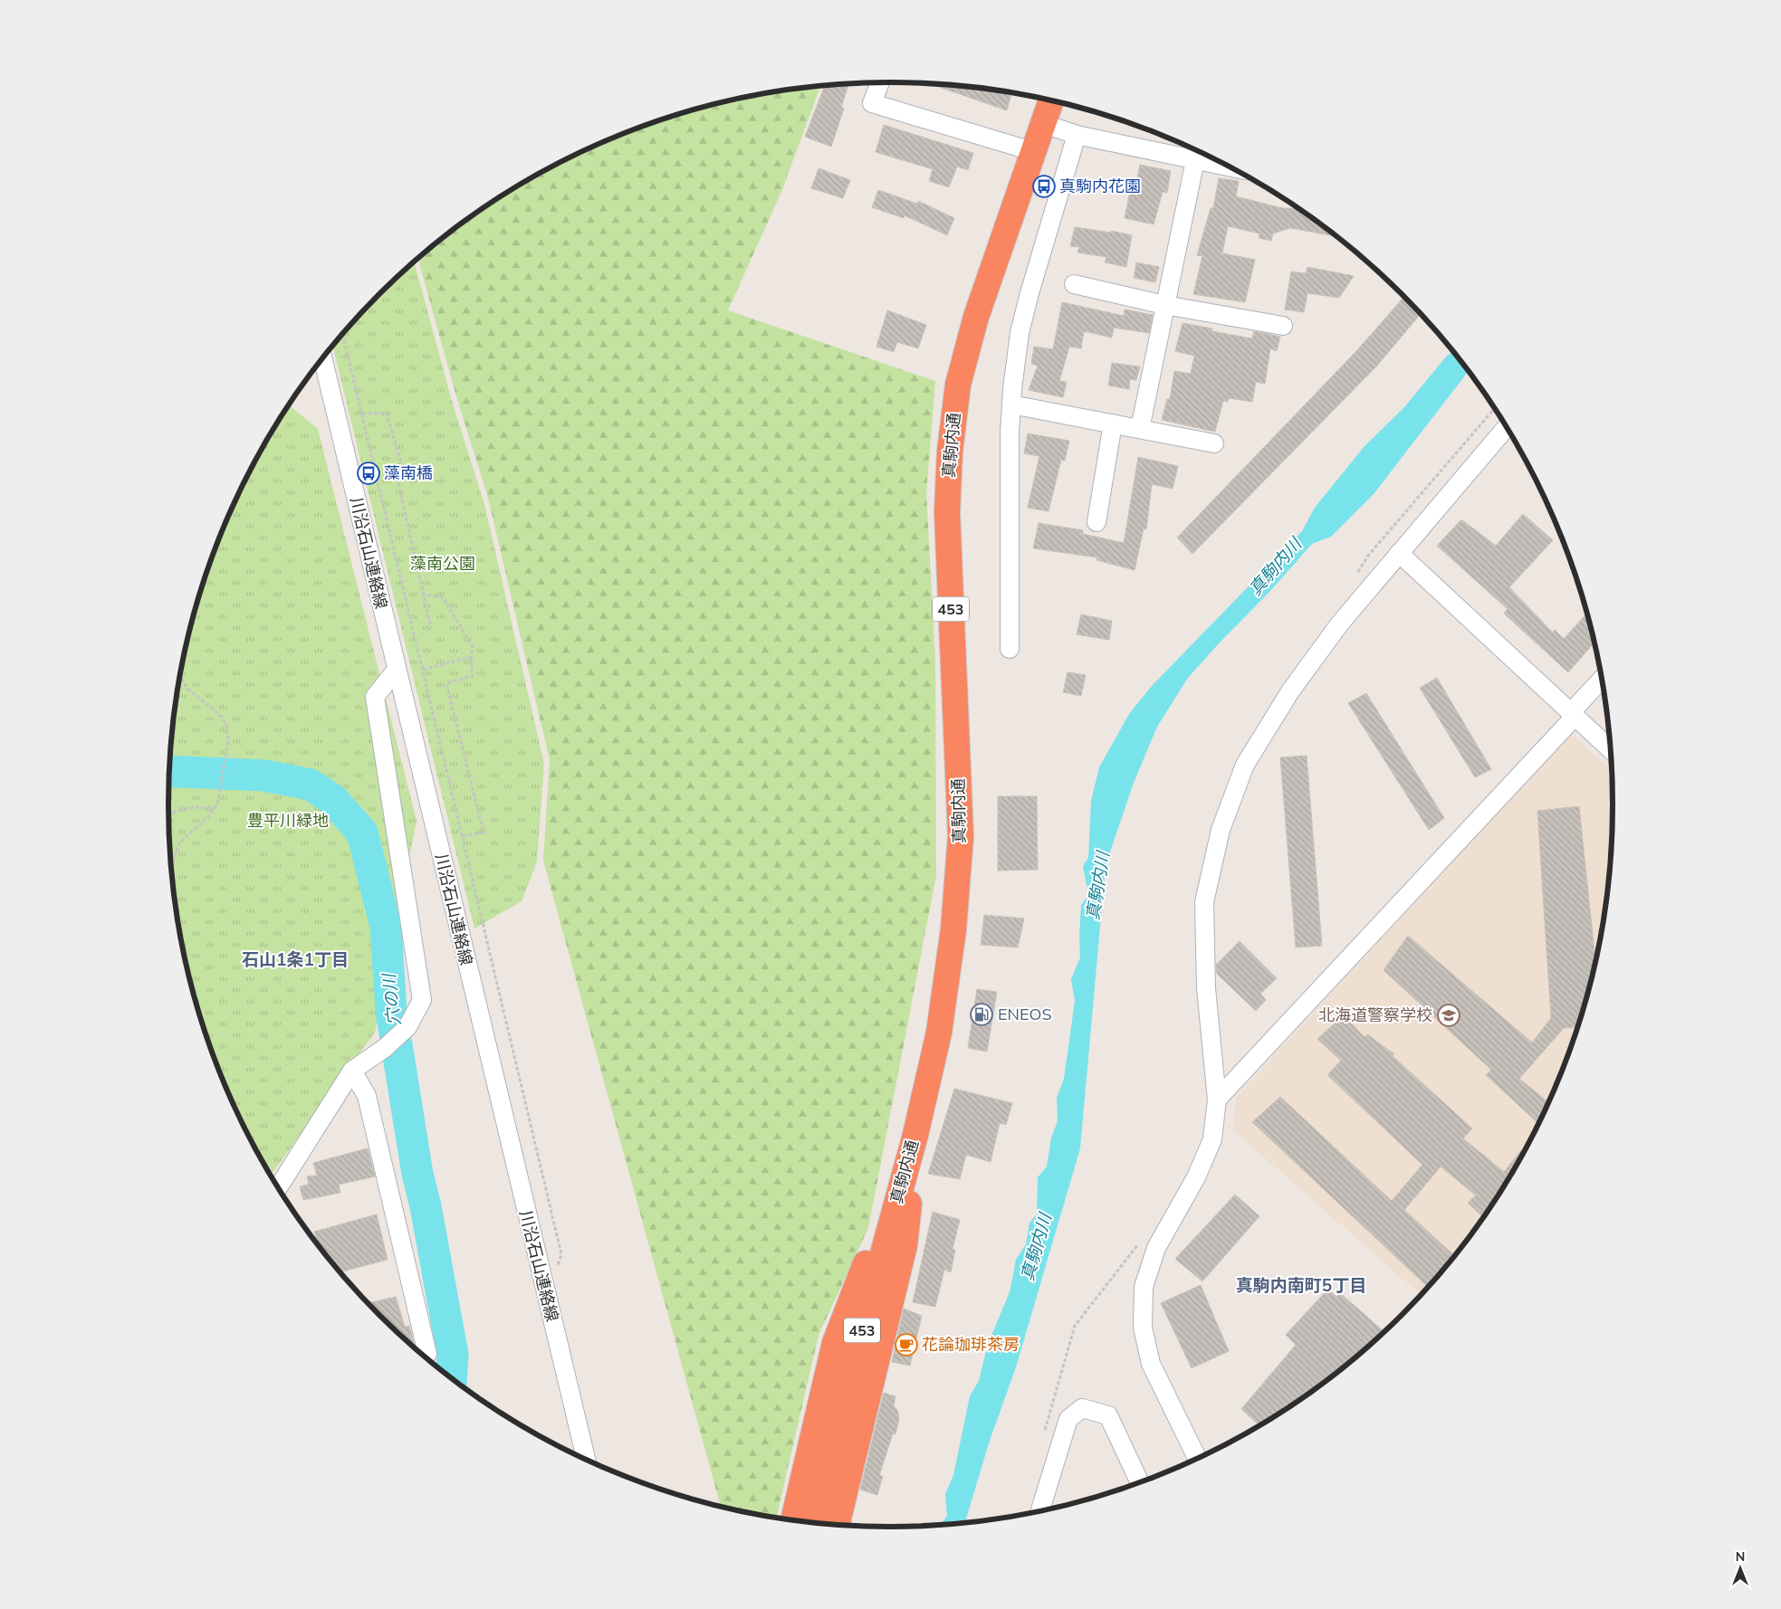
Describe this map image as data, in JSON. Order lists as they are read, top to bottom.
{
  "streets": {
    "highway": ["真駒内通", "453"],
    "street": ["川沿石山連絡線"]
  },
  "districts": ["石山1条1丁目", "真駒内南町5丁目"],
  "water": ["真駒内川", "穴の川"],
  "parks": ["藻南公園", "豊平川緑地"],
  "places": {
    "bus stop": ["真駒内花園", "藻南橋"],
    "fuel station": ["ENEOS"],
    "school or university": ["北海道警察学校"],
    "cafe": ["花論珈琲茶房"]
  },
  "north": "top"
}
